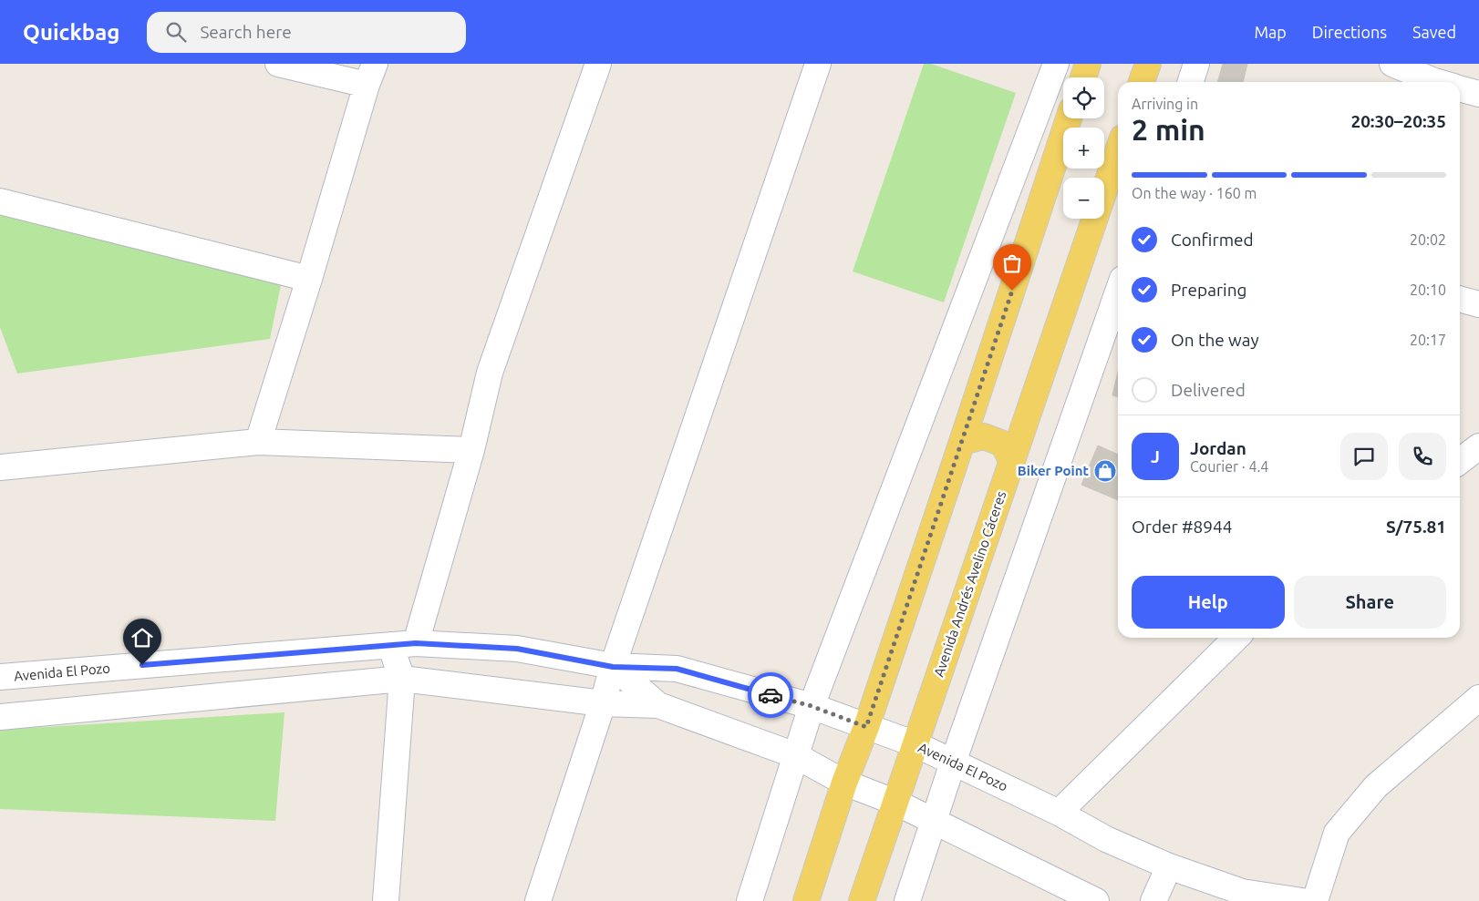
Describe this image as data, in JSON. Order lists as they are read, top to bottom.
{
  "streets": {
    "main road": ["Avenida Andrés Avelino Cáceres"],
    "street": ["Avenida El Pozo"]
  },
  "crossings": [
    ["Avenida Andrés Avelino Cáceres", "Avenida El Pozo"]
  ],
  "places": {
    "shop": ["Biker Point"]
  },
  "page": {
    "header": "Quickbag",
    "search": "Search here",
    "nav": ["Map", "Directions", "Saved"],
    "map_buttons": ["+", "−"],
    "heading": ["2 min", "Arriving in", "20:30–20:35"],
    "panel": [
      "Jordan",
      "Courier · 4.4",
      "Order #8944",
      "S/75.81"
    ],
    "bar": "On the way · 160 m",
    "list": [
      ["Confirmed", "20:02"],
      ["Preparing", "20:10"],
      ["On the way", "20:17"],
      "Delivered"
    ],
    "round": "J",
    "buttons": ["Help", "Share"]
  }
}
